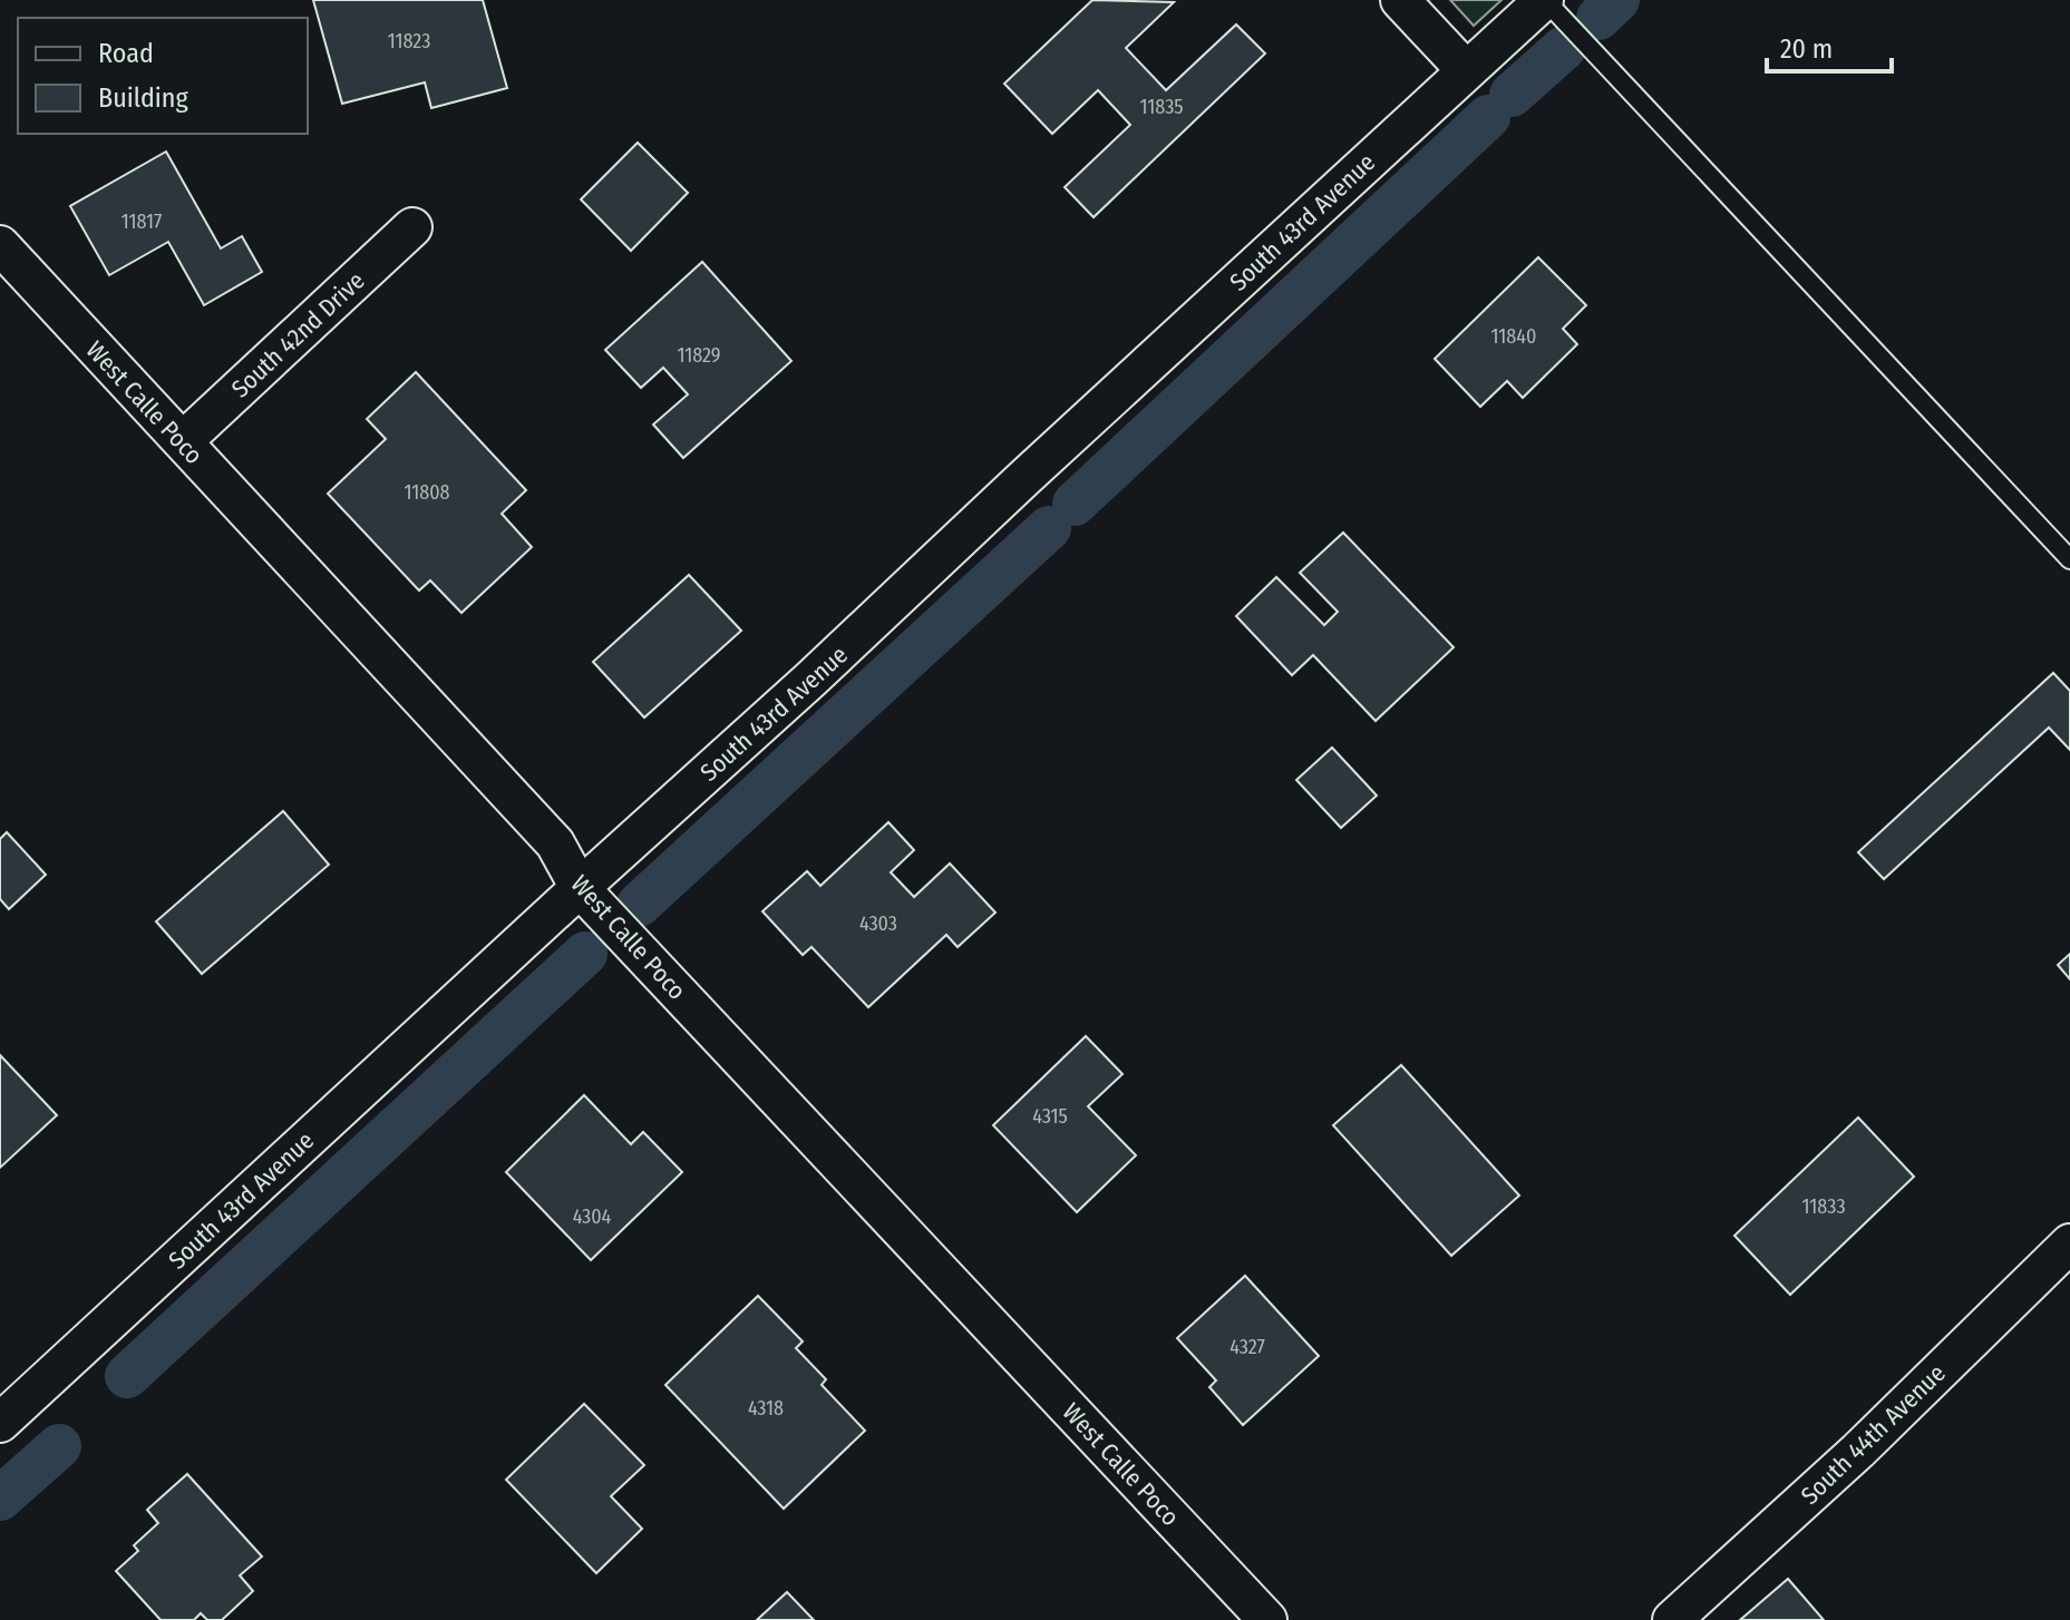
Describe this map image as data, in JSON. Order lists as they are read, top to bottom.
{
  "streets": {
    "street": [
      "South 43rd Avenue",
      "South 42nd Drive",
      "West Calle Poco",
      "South 44th Avenue"
    ]
  },
  "crossings": [
    ["South 43rd Avenue", "West Calle Poco"],
    ["South 42nd Drive", "West Calle Poco"]
  ],
  "house_numbers": [
    "11823",
    "11835",
    "11817",
    "11840",
    "11829",
    "11808",
    "4303",
    "4315",
    "11833",
    "4304",
    "4327",
    "4318"
  ],
  "legend": ["Road", "Building"],
  "scale_bar": "20 m"
}
